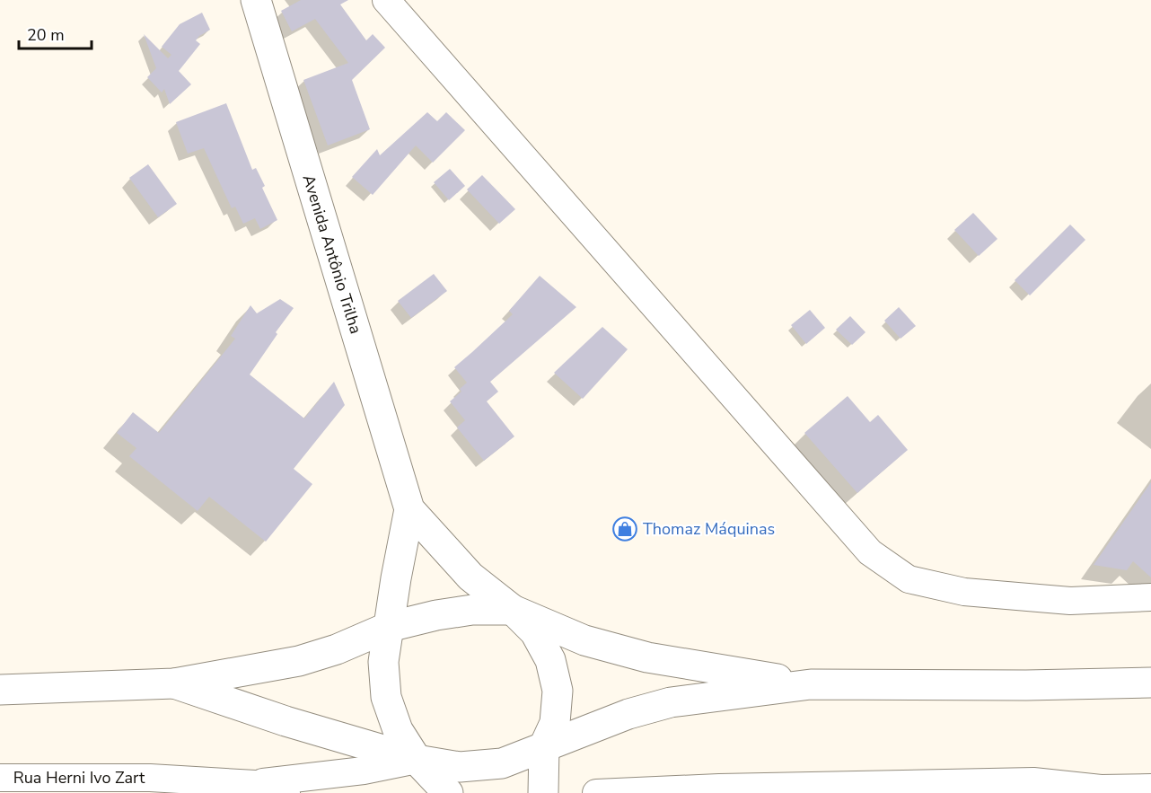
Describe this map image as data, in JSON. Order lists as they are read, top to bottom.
{
  "streets": {
    "main road": ["Avenida Antônio Trilha"],
    "street": ["Rua Herni Ivo Zart"]
  },
  "places": {
    "shop": ["Thomaz Máquinas"]
  },
  "scale_bar": "20 m"
}
